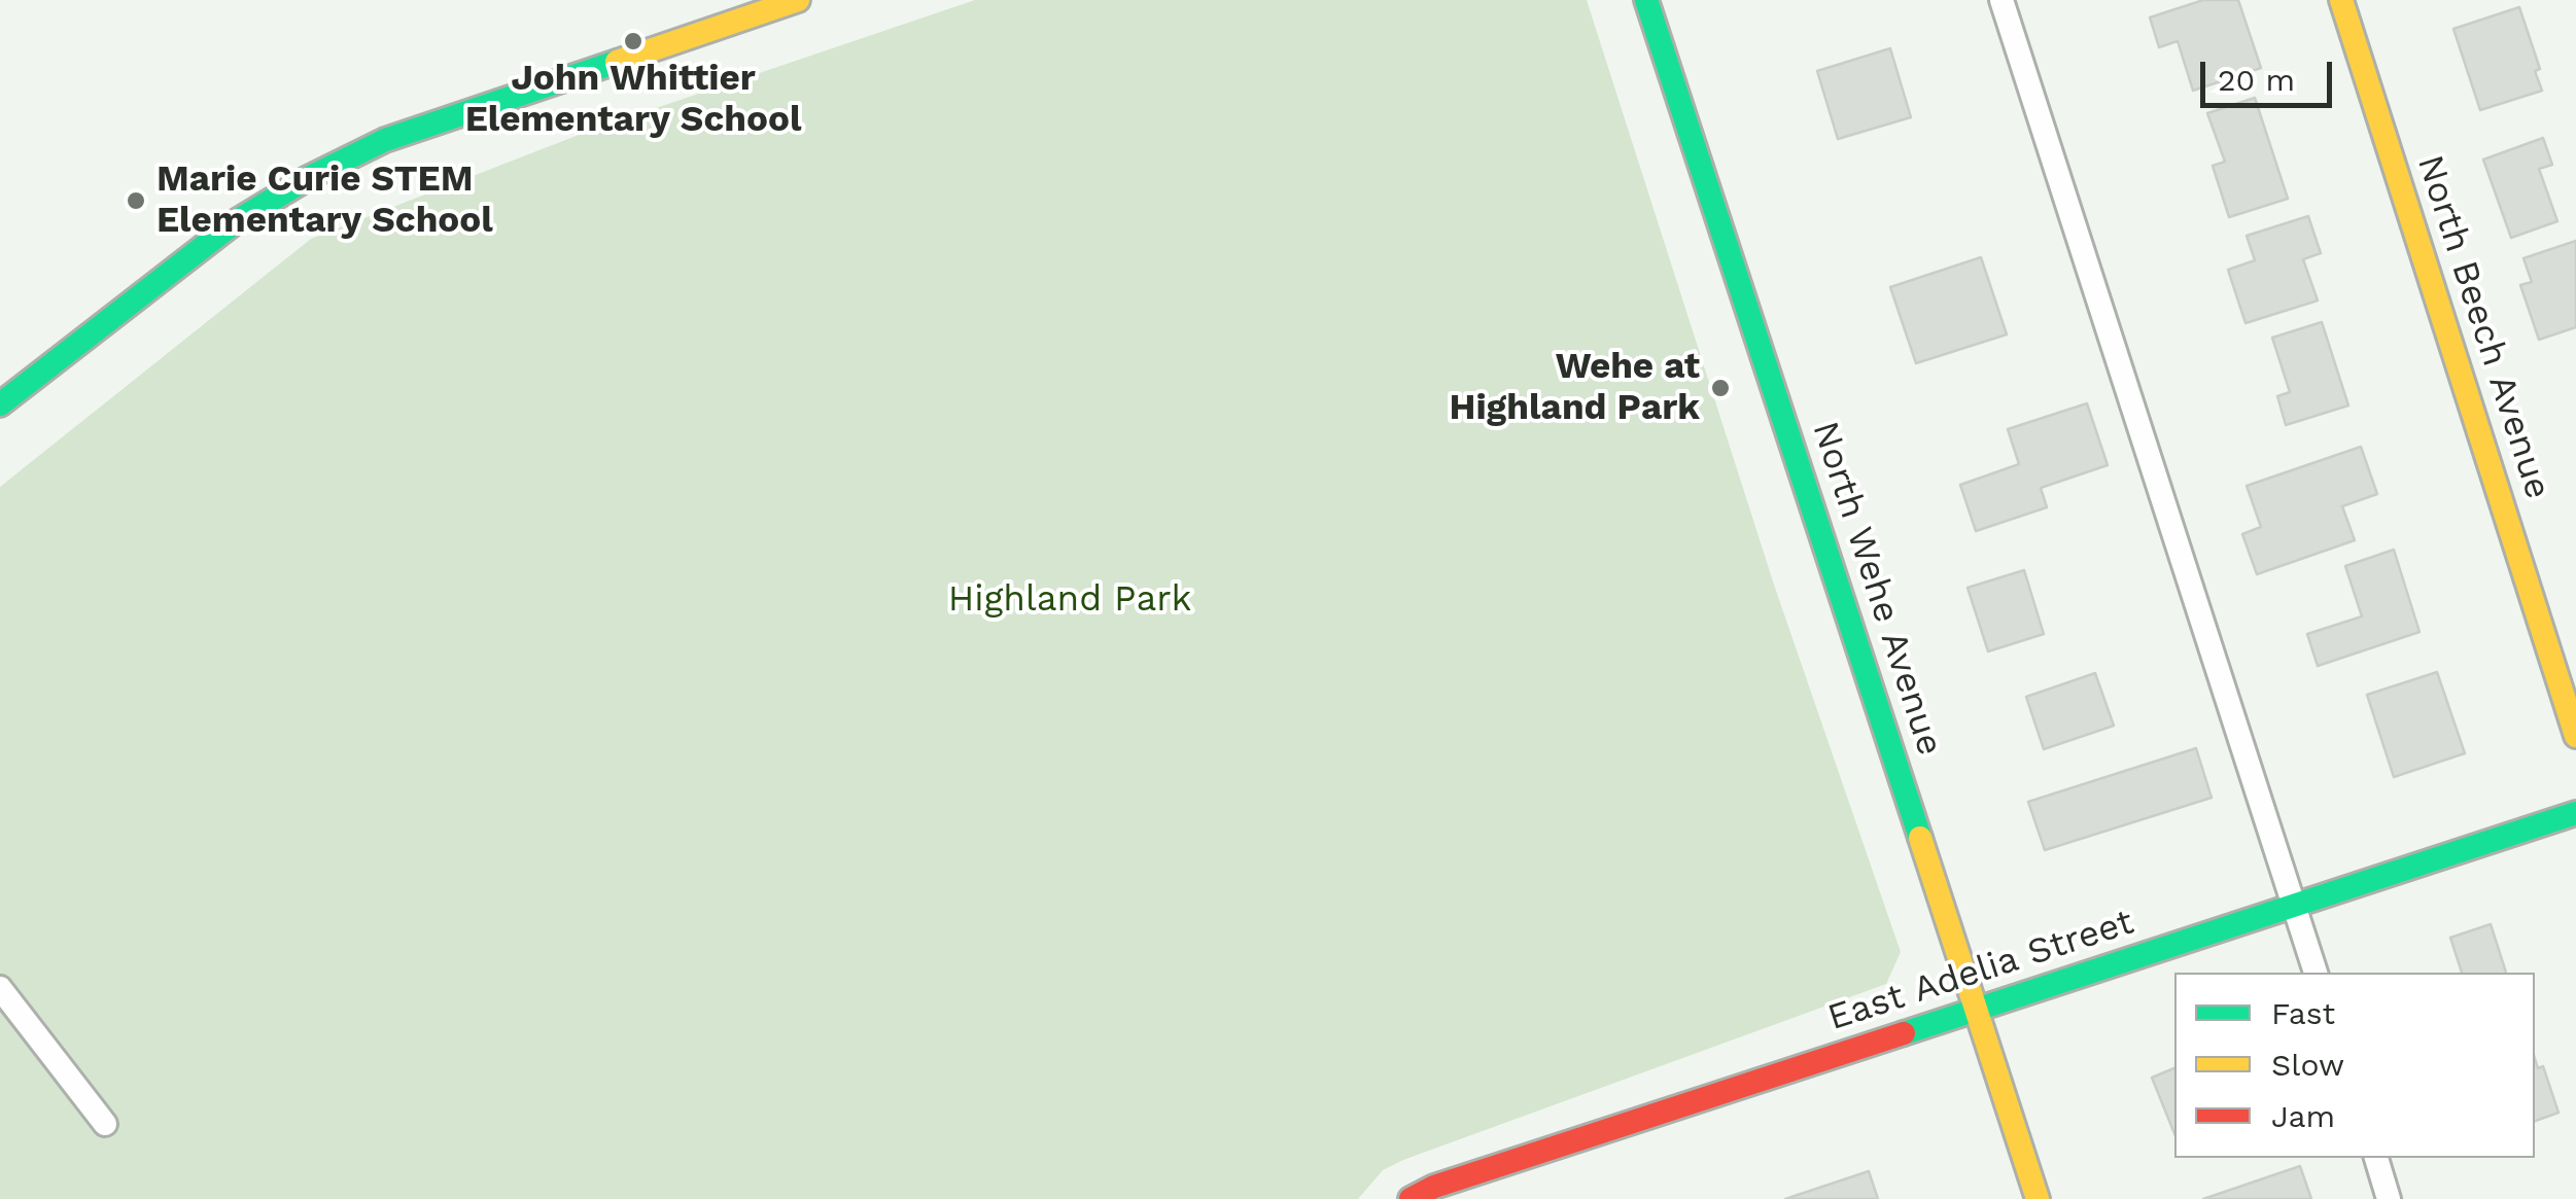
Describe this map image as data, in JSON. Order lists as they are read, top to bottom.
{
  "streets": {
    "street": ["North Beech Avenue", "North Wehe Avenue", "East Adelia Street"]
  },
  "crossings": [
    ["North Wehe Avenue", "East Adelia Street"]
  ],
  "parks": ["Highland Park"],
  "places": ["John Whittier Elementary School", "Marie Curie STEM Elementary School", "Wehe at Highland Park"],
  "legend": ["Fast", "Slow", "Jam"],
  "scale_bar": "20 m"
}
